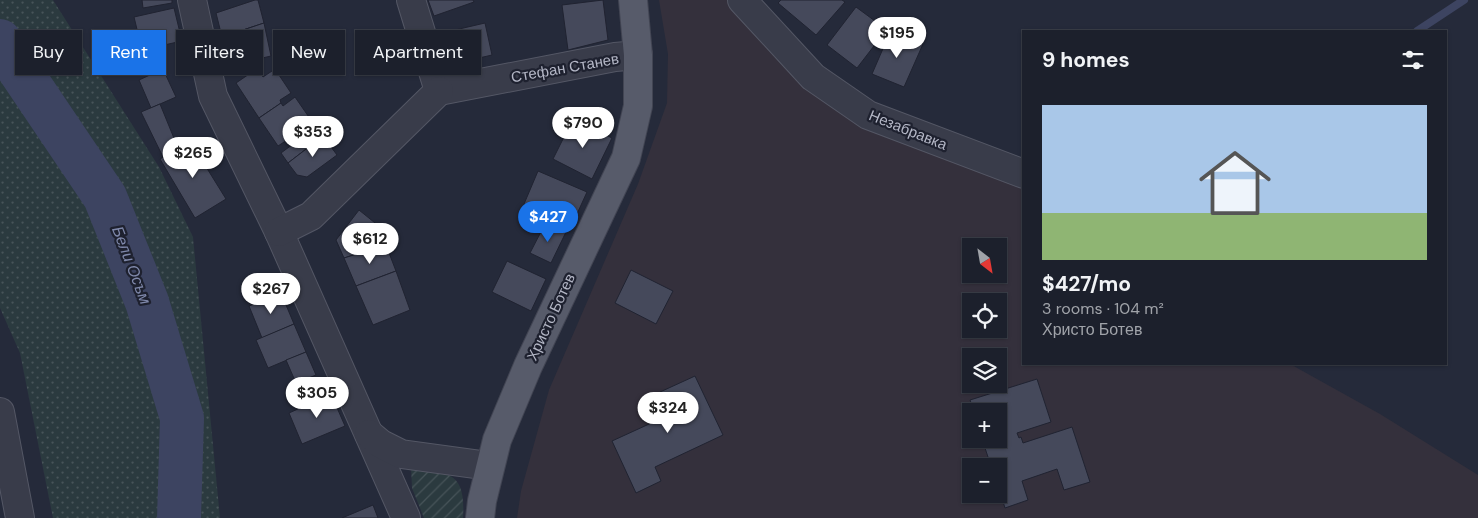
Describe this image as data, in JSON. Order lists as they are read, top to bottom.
{
  "streets": {
    "main road": ["Христо Ботев"],
    "street": ["Стефан Станев", "Незабравка"]
  },
  "crossings": [
    ["Стефан Станев", "Христо Ботев"]
  ],
  "water": ["Бели Осъм"],
  "north": "bottom right",
  "page": {
    "price": [
      "$195",
      "$790",
      "$353",
      "$265",
      "$427",
      "$612",
      "$267",
      "$305",
      "$324"
    ],
    "chip": [
      "Buy",
      "Rent",
      "Filters",
      "New",
      "Apartment"
    ],
    "heading": "9 homes",
    "list": [
      {
        "name": "$427/mo",
        "note": "3 rooms · 104 m² · Христо Ботев"
      }
    ],
    "map_buttons": ["+", "−"]
  }
}
